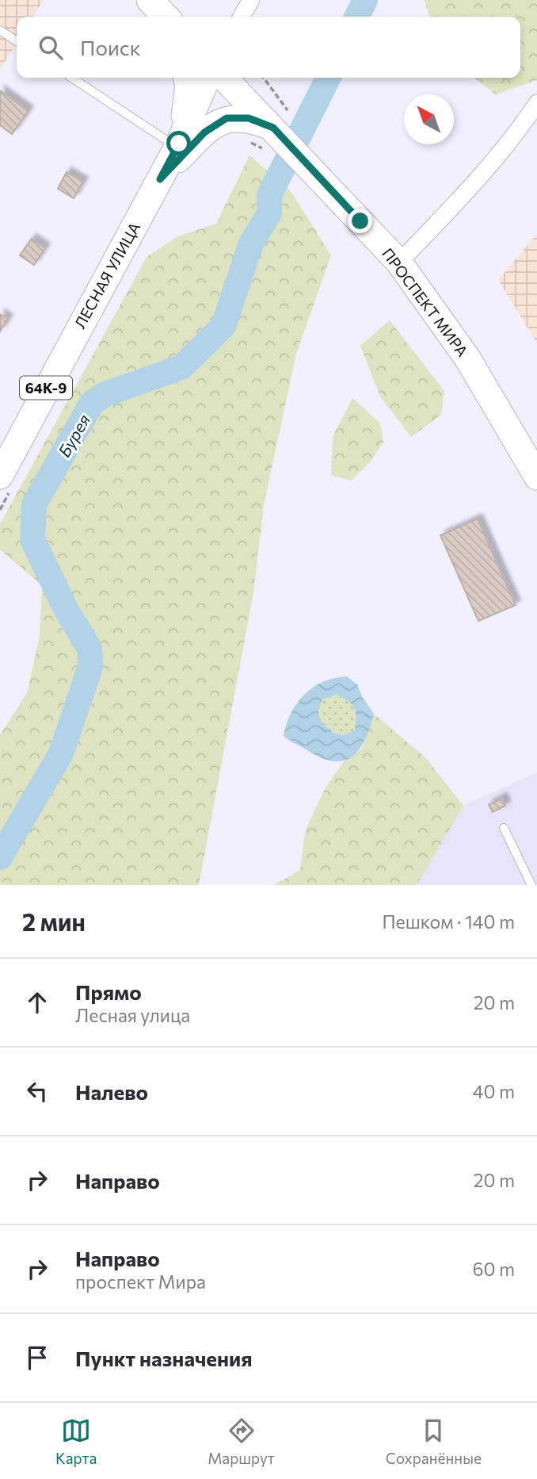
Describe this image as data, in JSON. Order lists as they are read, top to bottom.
{
  "streets": {
    "main road": ["ЛЕСНАЯ УЛИЦА", "ПРОСПЕКТ МИРА", "64К-9"]
  },
  "water": ["Бурея"],
  "north": "top left",
  "page": {
    "search": "Поиск",
    "heading": ["2 мин", "Пешком · 140 m"],
    "list": [
      ["Прямо", "Лесная улица", "20 m"],
      ["Налево", "40 m"],
      ["Направо", "20 m"],
      ["Направо", "проспект Мира", "60 m"],
      "Пункт назначения"
    ],
    "nav": ["Карта", "Маршрут", "Сохранённые"]
  }
}
